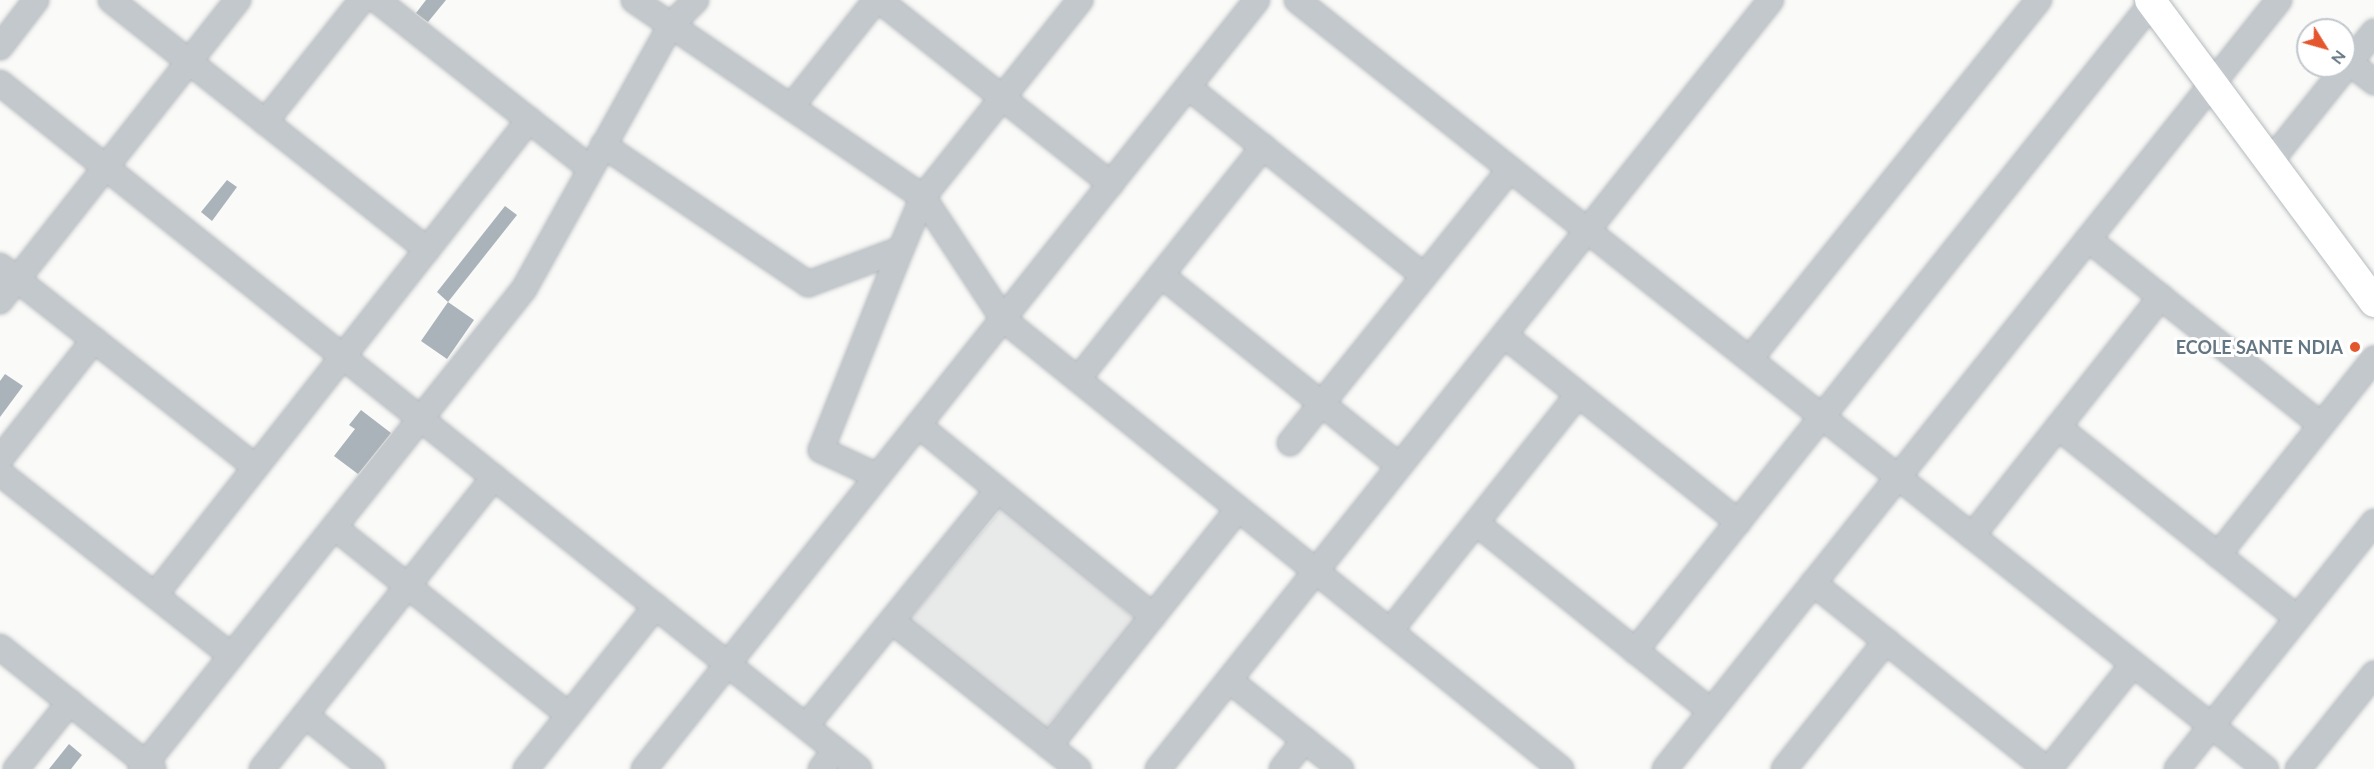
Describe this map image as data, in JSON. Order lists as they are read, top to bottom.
{
  "places": ["ECOLE SANTE NDIA"],
  "north": "bottom right"
}
